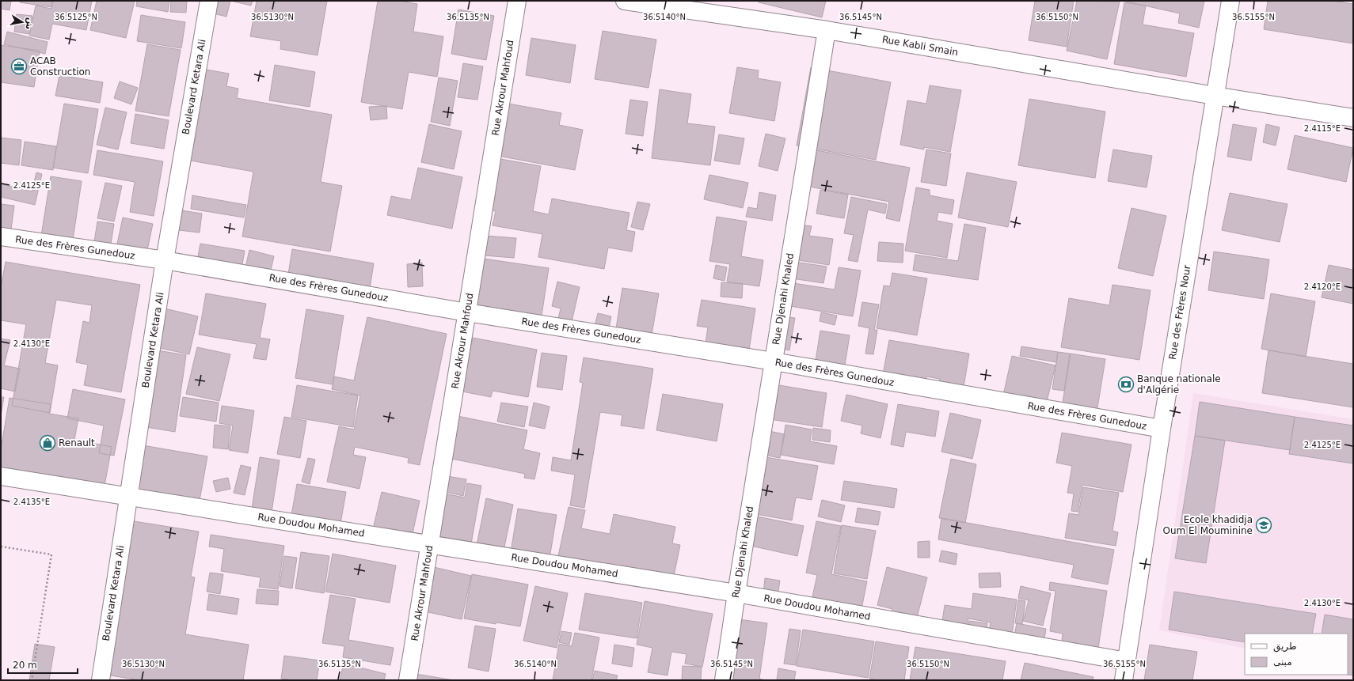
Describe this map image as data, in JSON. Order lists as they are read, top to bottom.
{
  "streets": {
    "street": [
      "Rue Kabli Smain",
      "Boulevard Ketara Ali",
      "Rue Akrour Mahfoud",
      "Rue des Frères Gunedouz",
      "Rue Djenahi Khaled",
      "Rue des Frères Nour",
      "Rue Doudou Mohamed"
    ]
  },
  "crossings": [
    ["Rue Kabli Smain", "Rue Djenahi Khaled"],
    ["Rue Kabli Smain", "Rue des Frères Nour"],
    ["Boulevard Ketara Ali", "Rue des Frères Gunedouz"],
    ["Boulevard Ketara Ali", "Rue Doudou Mohamed"],
    ["Rue Akrour Mahfoud", "Rue des Frères Gunedouz"],
    ["Rue Akrour Mahfoud", "Rue Doudou Mohamed"],
    ["Rue des Frères Gunedouz", "Rue Djenahi Khaled"],
    ["Rue des Frères Gunedouz", "Rue des Frères Nour"],
    ["Rue Djenahi Khaled", "Rue Doudou Mohamed"],
    ["Rue des Frères Nour", "Rue Doudou Mohamed"]
  ],
  "places": {
    "office": ["ACAB Construction"],
    "bank": ["Banque nationale d'Algérie"],
    "shop": ["Renault"],
    "school or university": ["Ecole khadidja Oum El Mouminine"]
  },
  "legend": ["طريق", "مبنى"],
  "scale_bar": "20 m",
  "north": "right",
  "coordinates": [
    "36.5125°N",
    "36.5130°N",
    "36.5135°N",
    "36.5140°N",
    "36.5145°N",
    "36.5150°N",
    "36.5155°N",
    "2.4115°E",
    "2.4125°E",
    "2.4120°E",
    "2.4130°E",
    "2.4135°E"
  ]
}
